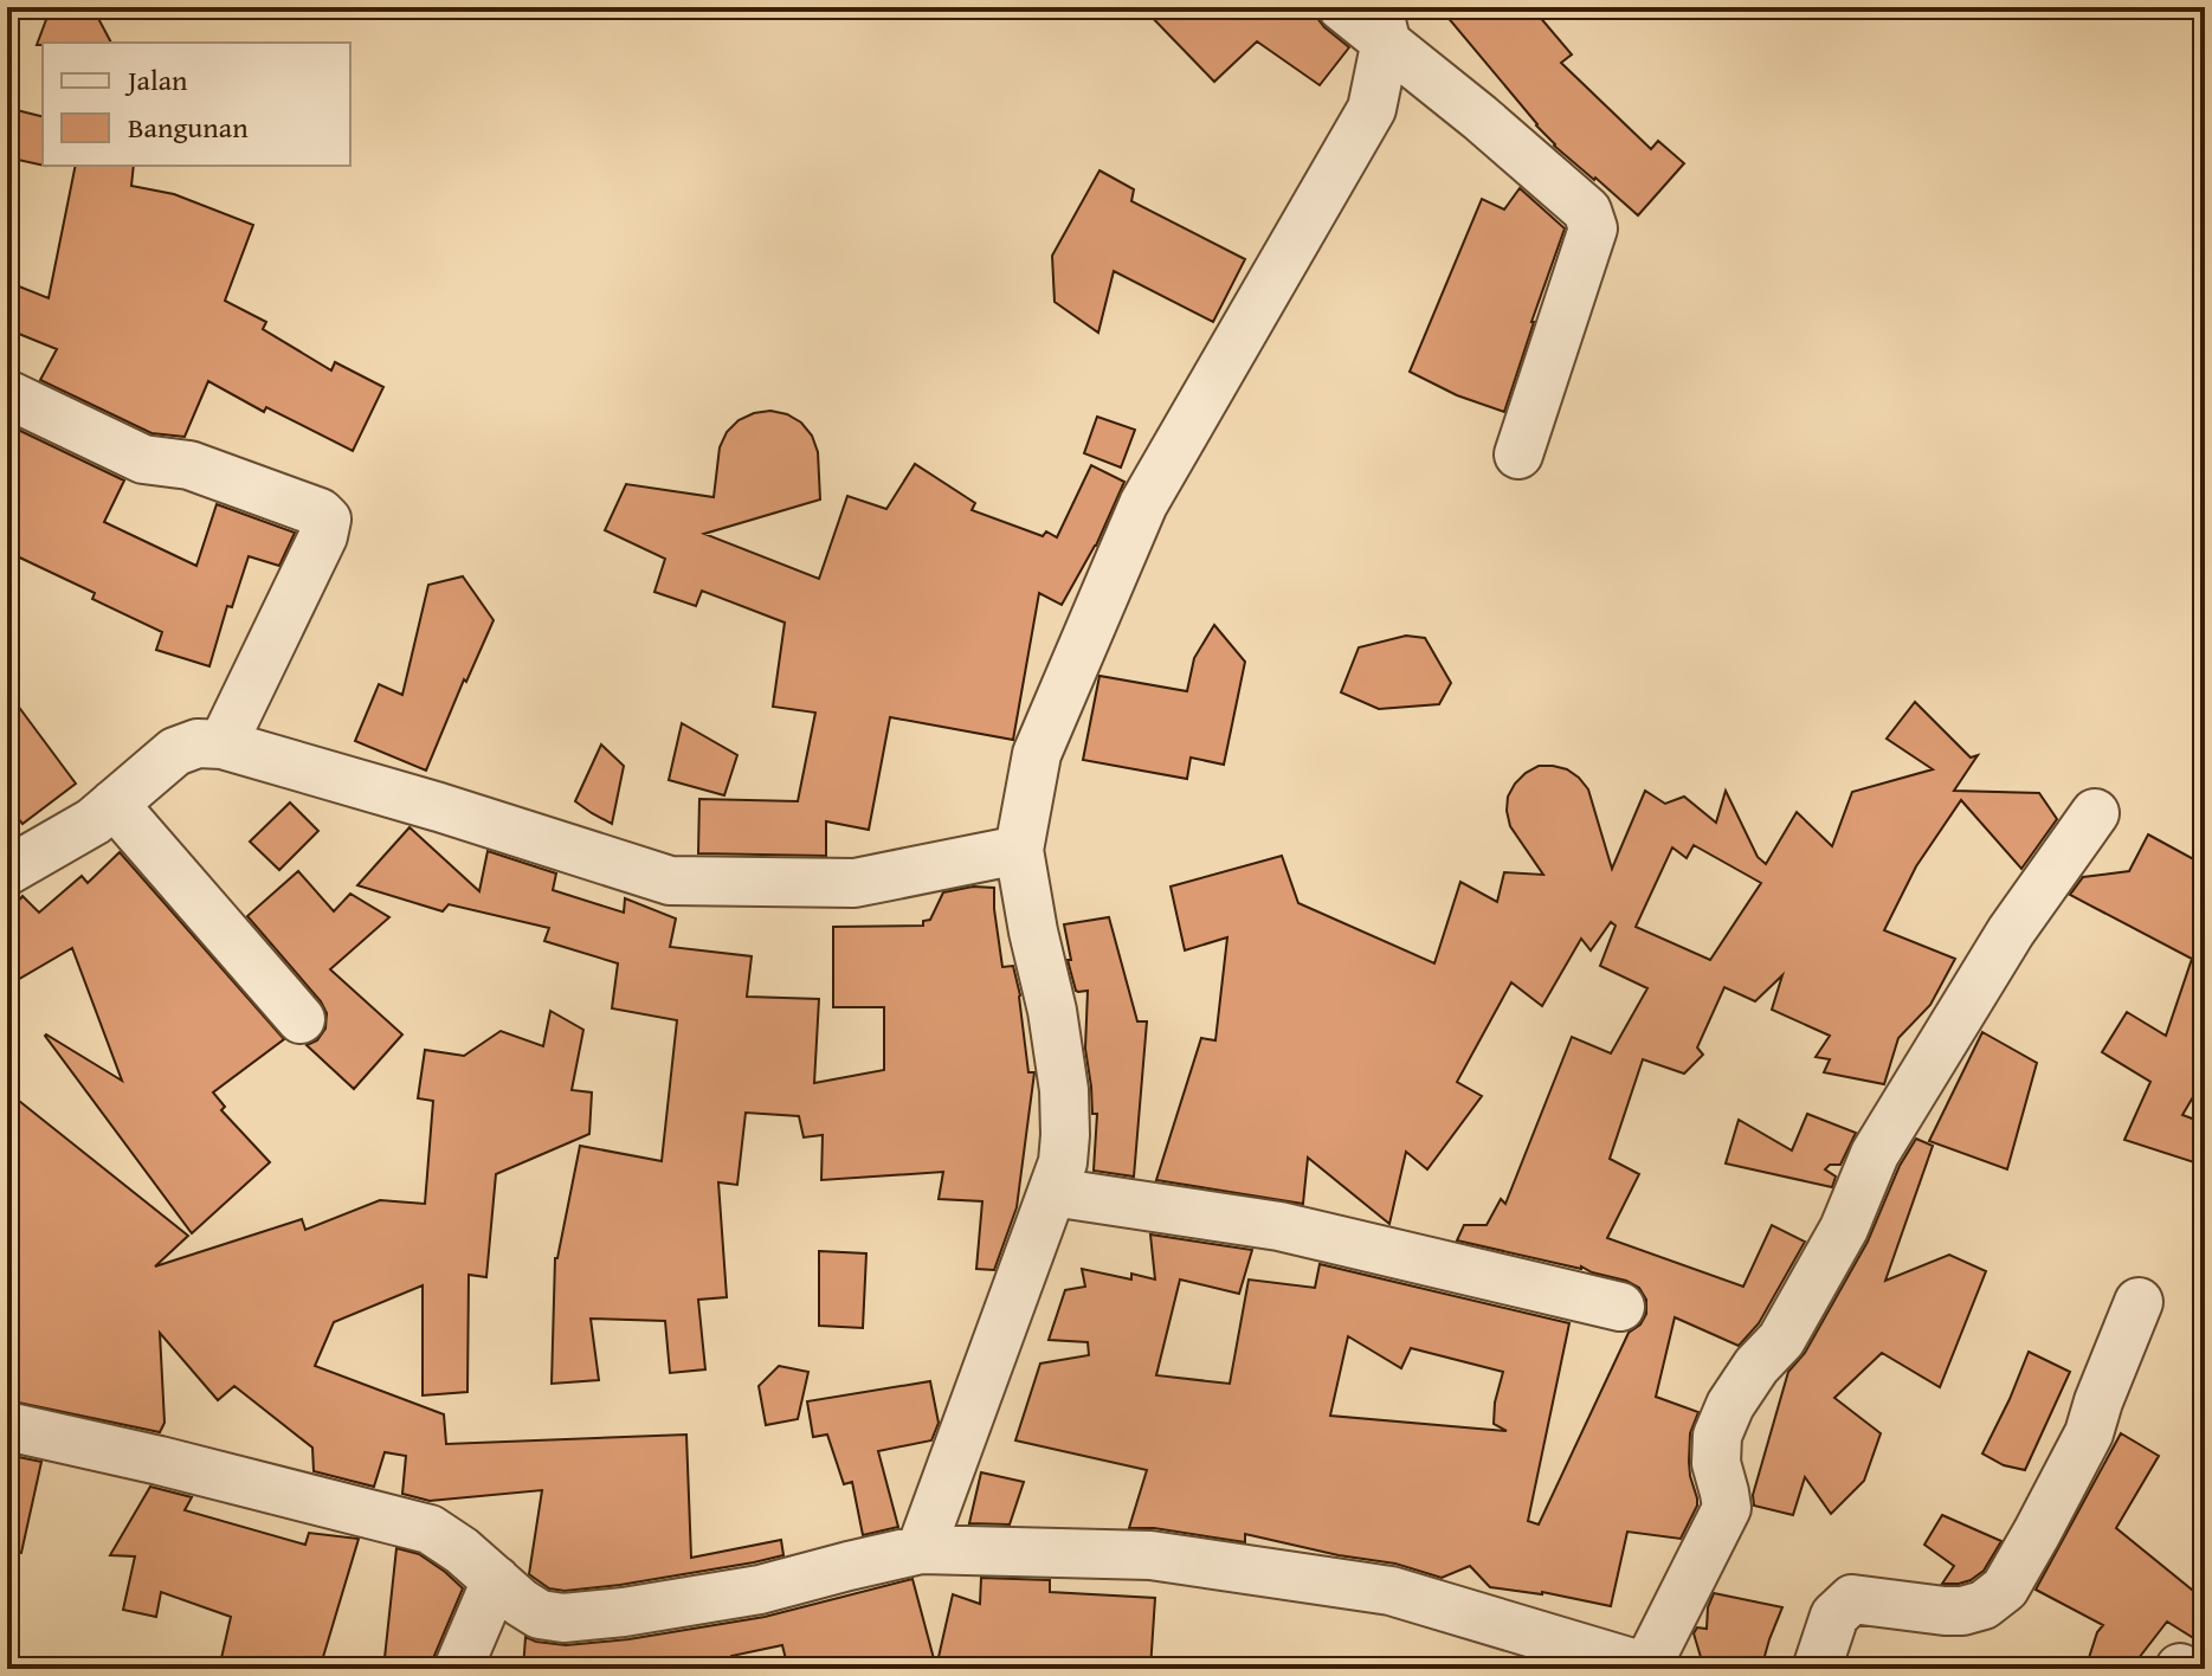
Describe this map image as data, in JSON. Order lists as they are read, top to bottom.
{
  "legend": ["Jalan", "Bangunan"]
}
